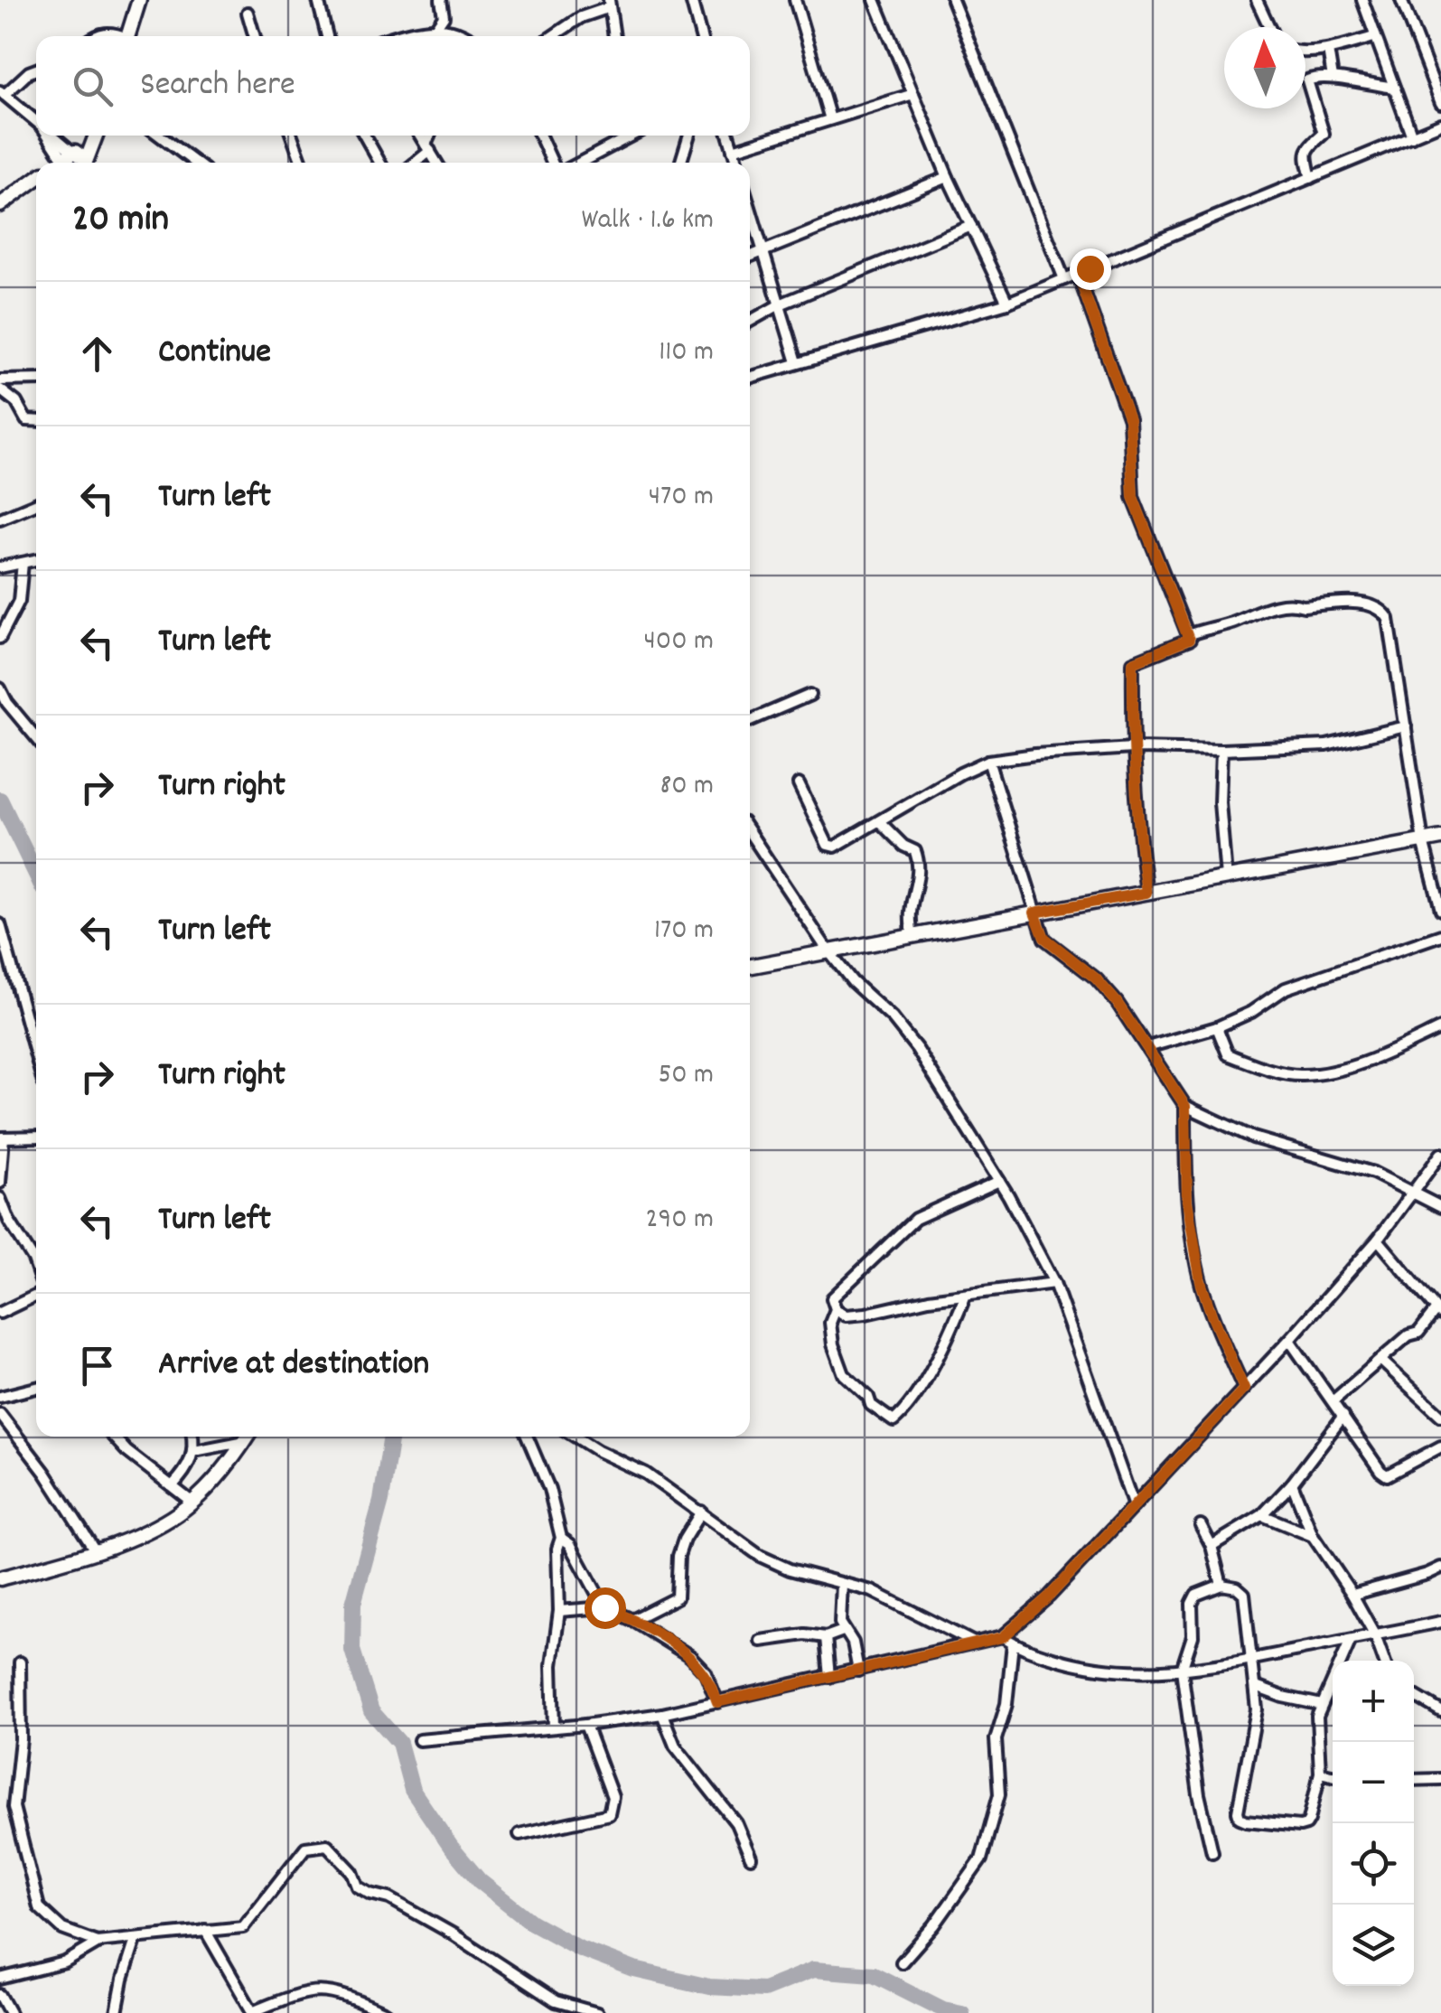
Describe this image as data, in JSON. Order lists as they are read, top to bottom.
{
  "north": "top",
  "page": {
    "search": "Search here",
    "heading": ["20 min", "Walk · 1.6 km"],
    "list": [
      ["Continue", "110 m"],
      ["Turn left", "470 m"],
      ["Turn left", "400 m"],
      ["Turn right", "80 m"],
      ["Turn left", "170 m"],
      ["Turn right", "50 m"],
      ["Turn left", "290 m"],
      "Arrive at destination"
    ],
    "map_buttons": ["+", "−"]
  }
}
